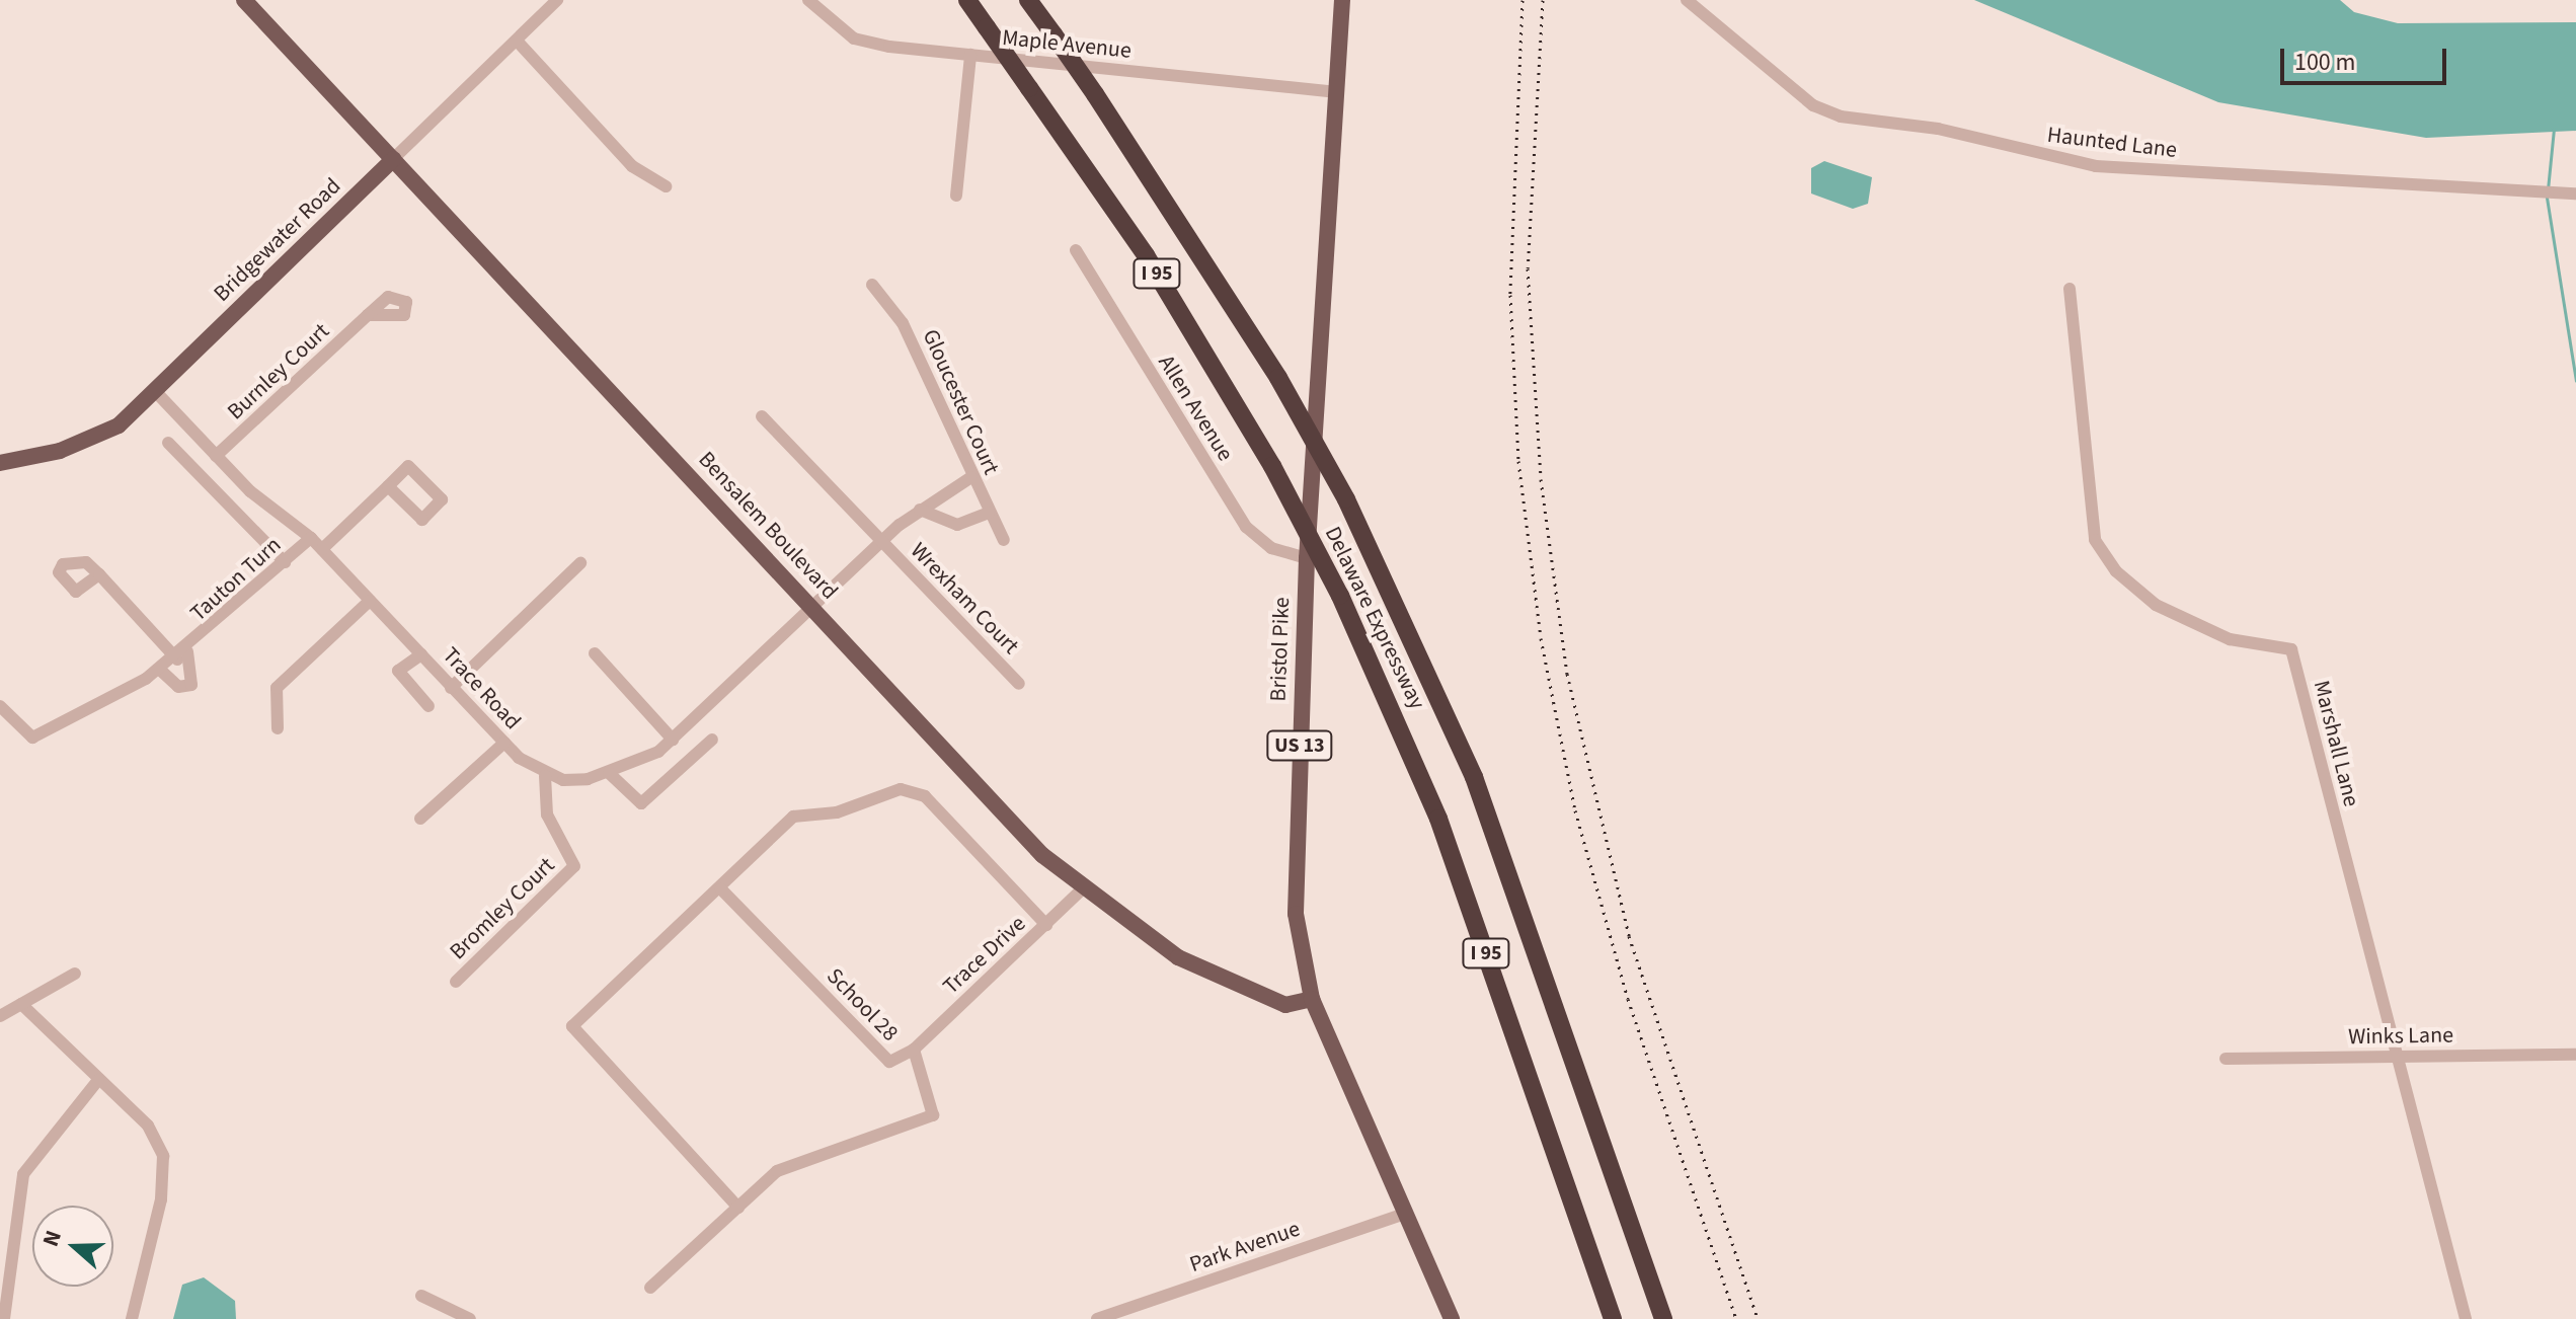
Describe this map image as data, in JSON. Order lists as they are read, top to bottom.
{
  "streets": {
    "highway": ["I 95", "Delaware Expressway"],
    "main road": [
      "Bridgewater Road",
      "Bensalem Boulevard",
      "Bristol Pike",
      "US 13"
    ],
    "street": [
      "Maple Avenue",
      "Haunted Lane",
      "Burnley Court",
      "Gloucester Court",
      "Allen Avenue",
      "Tauton Turn",
      "Wrexham Court",
      "Trace Road",
      "Marshall Lane",
      "Bromley Court",
      "Trace Drive",
      "School 28",
      "Winks Lane",
      "Park Avenue"
    ]
  },
  "crossings": [
    ["Maple Avenue", "Bristol Pike"],
    ["Bridgewater Road", "Bensalem Boulevard"],
    ["Bridgewater Road", "Trace Road"],
    ["Burnley Court", "Trace Road"],
    ["Allen Avenue", "Bristol Pike"],
    ["Bensalem Boulevard", "Bristol Pike"],
    ["Bensalem Boulevard", "Trace Drive"],
    ["Tauton Turn", "Trace Road"],
    ["Bristol Pike", "Park Avenue"],
    ["Trace Road", "Bromley Court"],
    ["Marshall Lane", "Winks Lane"],
    ["Trace Drive", "School 28"]
  ],
  "scale_bar": "100 m",
  "north": "left"
}
